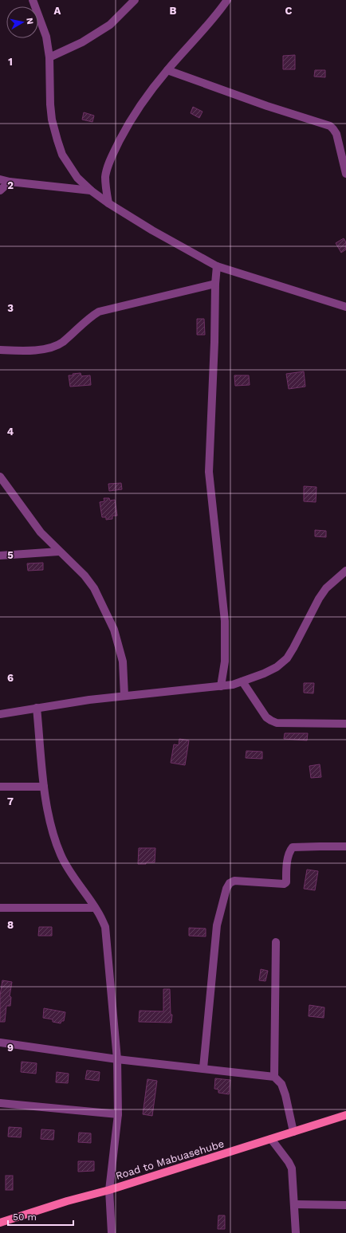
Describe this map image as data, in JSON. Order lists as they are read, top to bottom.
{
  "streets": {
    "main road": ["Road to Mabuasehube"]
  },
  "scale_bar": "50 m",
  "north": "right",
  "grid": {
    "columns": ["A", "B", "C"],
    "rows": [
      "1",
      "2",
      "3",
      "4",
      "5",
      "6",
      "7",
      "8",
      "9"
    ]
  }
}
